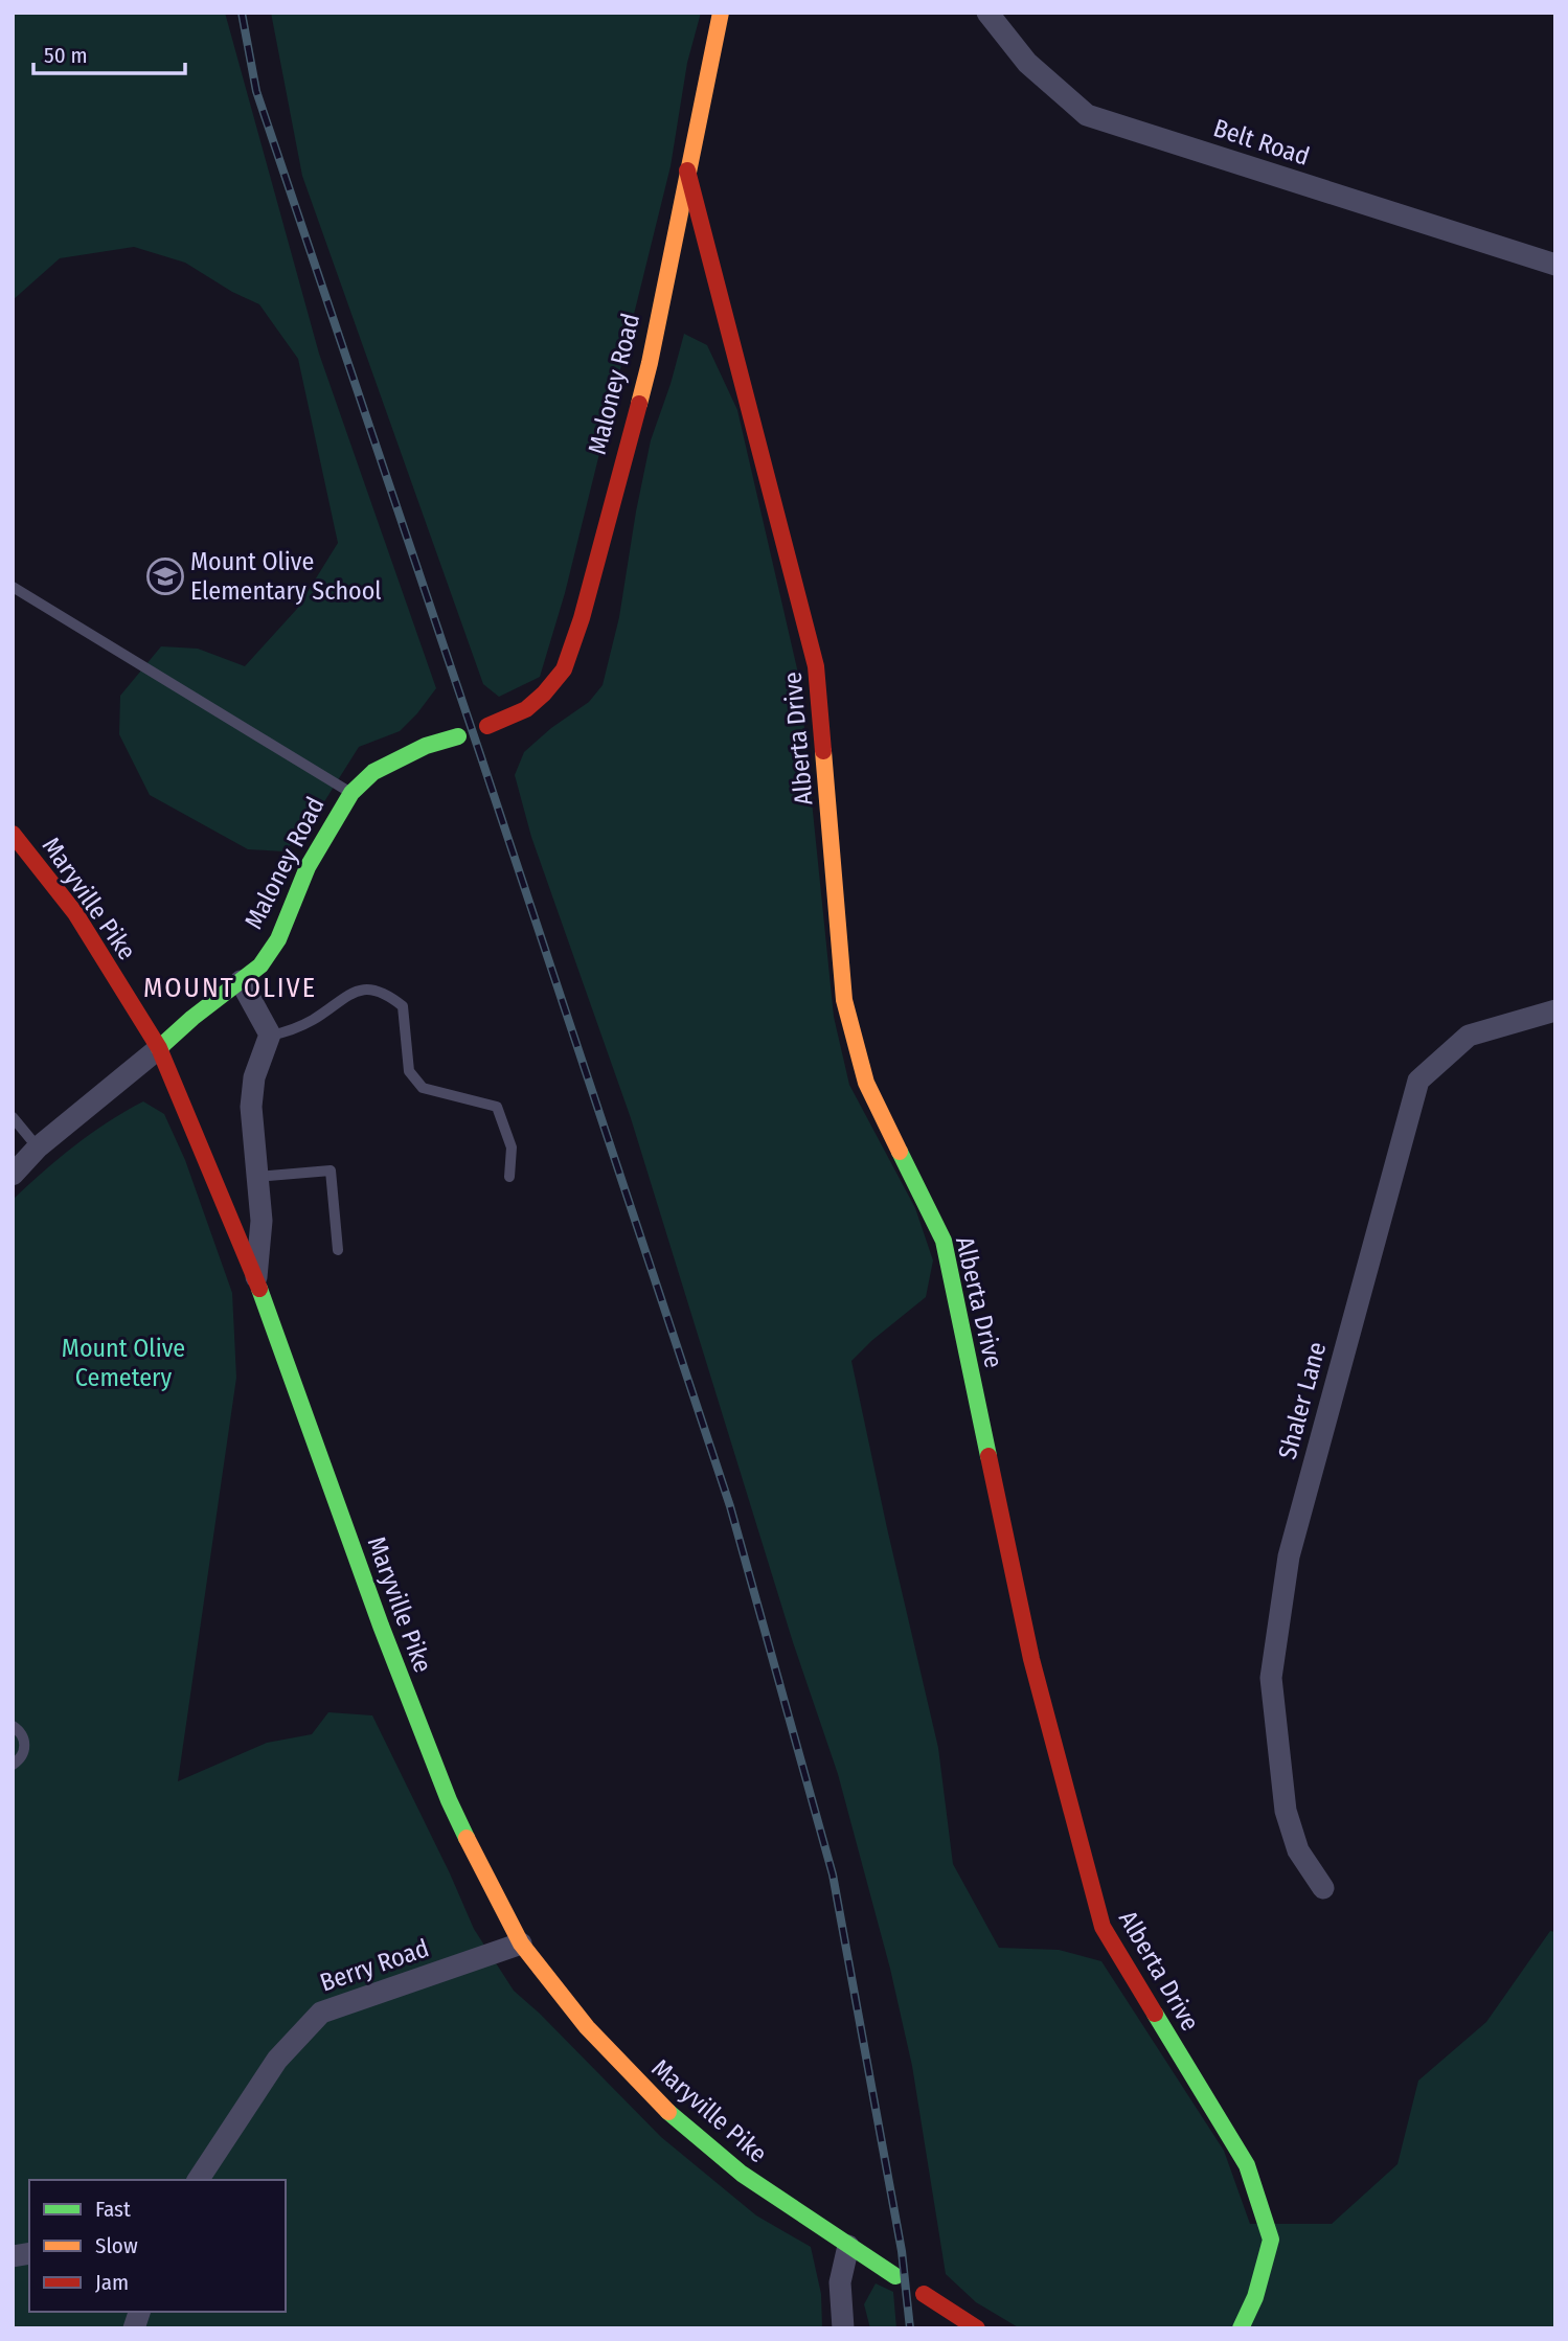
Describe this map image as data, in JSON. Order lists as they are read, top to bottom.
{
  "streets": {
    "street": [
      "Belt Road",
      "Maloney Road",
      "Alberta Drive",
      "Maryville Pike",
      "Shaler Lane",
      "Berry Road"
    ]
  },
  "crossings": [
    ["Maloney Road", "Alberta Drive"],
    ["Maloney Road", "Maryville Pike"],
    ["Maryville Pike", "Berry Road"]
  ],
  "districts": ["MOUNT OLIVE"],
  "parks": ["Mount Olive Cemetery"],
  "places": {
    "school or university": ["Mount Olive Elementary School"]
  },
  "legend": ["Fast", "Slow", "Jam"],
  "scale_bar": "50 m"
}
